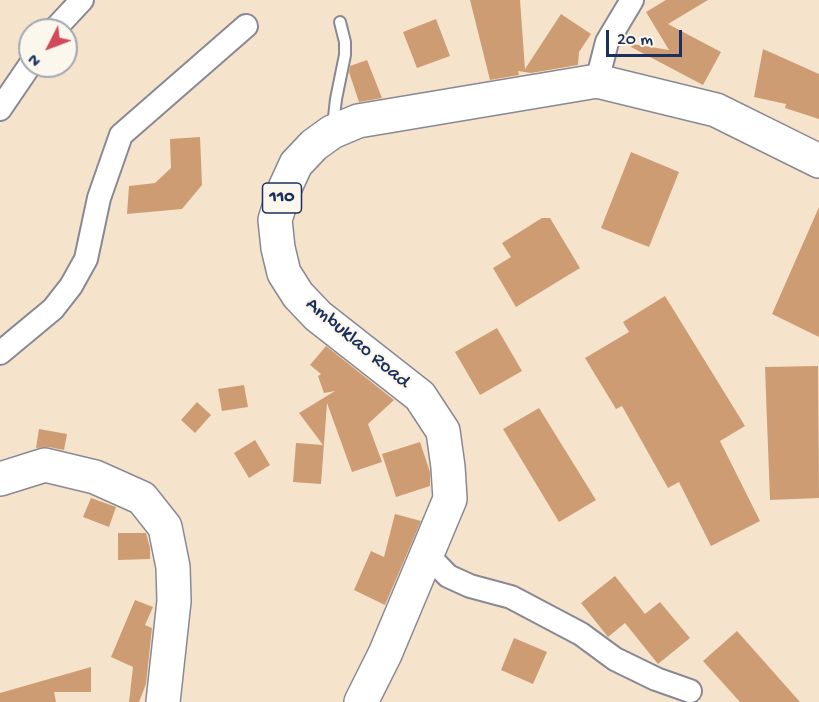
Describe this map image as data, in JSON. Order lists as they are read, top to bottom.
{
  "streets": {
    "main road": ["110", "Ambuklao Road"]
  },
  "scale_bar": "20 m",
  "north": "bottom left"
}
